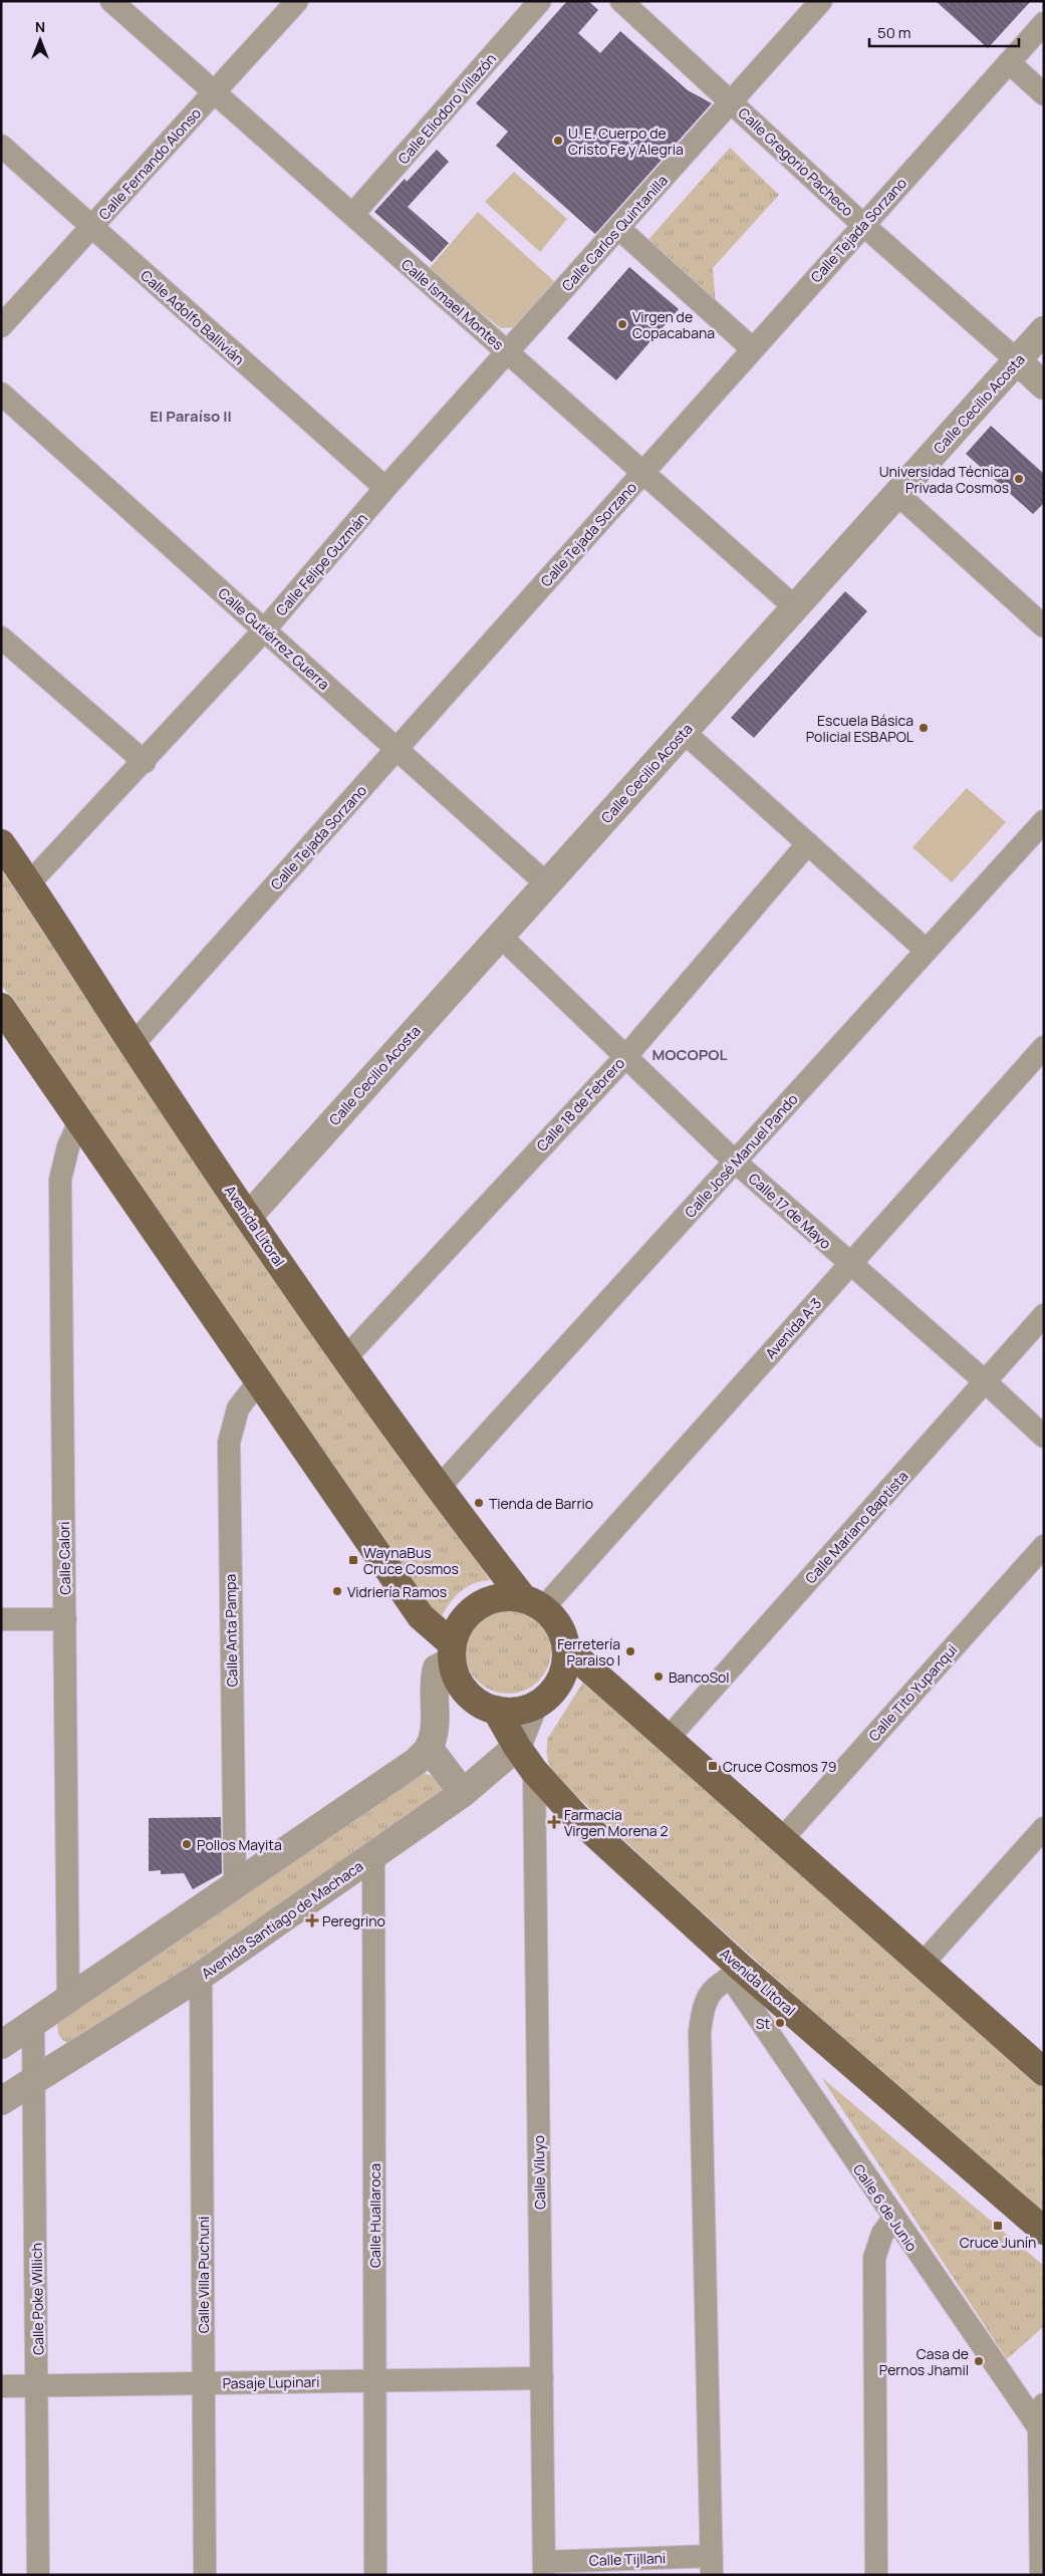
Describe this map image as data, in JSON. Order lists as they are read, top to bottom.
{
  "streets": {
    "main road": ["Avenida Litoral"],
    "street": [
      "Calle Eliodoro Villazón",
      "Calle Gregorio Pacheco",
      "Calle Fernando Alonso",
      "Calle Tejada Sorzano",
      "Calle Carlos Quintanilla",
      "Calle Ismael Montes",
      "Calle Adolfo Ballivián",
      "Calle Cecilio Acosta",
      "Calle Felipe Guzmán",
      "Calle Gutiérrez Guerra",
      "Calle 18 de Febrero",
      "Calle José Manuel Pando",
      "Calle 17 de Mayo",
      "Avenida A-3",
      "Calle Mariano Baptista",
      "Calle Calori",
      "Calle Anta Pampa",
      "Calle Tito Yupanqui",
      "Avenida Santiago de Machaca",
      "Calle Viluyo",
      "Calle 6 de Junio",
      "Calle Huallaroca",
      "Calle Villa Puchuni",
      "Calle Poke Willich",
      "Pasaje Lupinari",
      "Calle Tijllani"
    ]
  },
  "crossings": [
    ["Calle Eliodoro Villazón", "Calle Ismael Montes"],
    ["Calle Gregorio Pacheco", "Calle Tejada Sorzano"],
    ["Calle Gregorio Pacheco", "Calle Carlos Quintanilla"],
    ["Calle Gregorio Pacheco", "Calle Cecilio Acosta"],
    ["Calle Fernando Alonso", "Calle Ismael Montes"],
    ["Calle Fernando Alonso", "Calle Adolfo Ballivián"],
    ["Calle Tejada Sorzano", "Calle Ismael Montes"],
    ["Calle Tejada Sorzano", "Calle Gutiérrez Guerra"],
    ["Calle Tejada Sorzano", "Avenida Litoral"],
    ["Calle Carlos Quintanilla", "Calle Ismael Montes"],
    ["Calle Carlos Quintanilla", "Calle Felipe Guzmán"],
    ["Calle Ismael Montes", "Calle Cecilio Acosta"],
    ["Calle Ismael Montes", "Calle Felipe Guzmán"],
    ["Calle Adolfo Ballivián", "Calle Felipe Guzmán"],
    ["Calle Cecilio Acosta", "Calle Gutiérrez Guerra"],
    ["Calle Cecilio Acosta", "Calle 17 de Mayo"],
    ["Calle Cecilio Acosta", "Avenida Litoral"],
    ["Calle Felipe Guzmán", "Calle Gutiérrez Guerra"],
    ["Calle Felipe Guzmán", "Avenida Litoral"],
    ["Calle 18 de Febrero", "Calle 17 de Mayo"],
    ["Calle 18 de Febrero", "Avenida Litoral"],
    ["Calle José Manuel Pando", "Calle 17 de Mayo"],
    ["Calle José Manuel Pando", "Avenida Litoral"],
    ["Calle 17 de Mayo", "Avenida A-3"],
    ["Calle 17 de Mayo", "Calle Mariano Baptista"],
    ["Avenida Litoral", "Avenida A-3"],
    ["Avenida Litoral", "Avenida Santiago de Machaca"],
    ["Avenida Litoral", "Calle Viluyo"],
    ["Avenida Litoral", "Calle 6 de Junio"],
    ["Avenida A-3", "Avenida Santiago de Machaca"],
    ["Avenida Santiago de Machaca", "Calle Huallaroca"],
    ["Avenida Santiago de Machaca", "Calle Villa Puchuni"],
    ["Avenida Santiago de Machaca", "Calle Poke Willich"],
    ["Calle Viluyo", "Pasaje Lupinari"],
    ["Calle Viluyo", "Calle Tijllani"],
    ["Calle Huallaroca", "Pasaje Lupinari"],
    ["Calle Villa Puchuni", "Pasaje Lupinari"],
    ["Calle Poke Willich", "Pasaje Lupinari"]
  ],
  "districts": ["El Paraíso II", "MOCOPOL"],
  "places": {
    "other": [
      "U. E. Cuerpo de Cristo Fe y Alegria",
      "Virgen de Copacabana",
      "Universidad Técnica Privada Cosmos",
      "Escuela Básica Policial ESBAPOL",
      "Tienda de Barrio",
      "Vidriería Ramos",
      "Ferretería Paraiso I",
      "BancoSol",
      "Pollos Mayita",
      "St",
      "Casa de Pernos Jhamil"
    ],
    "transit": ["WaynaBus Cruce Cosmos", "Cruce Cosmos 79", "Cruce Junín"],
    "health": ["Farmacia Virgen Morena 2", "Peregrino"]
  },
  "scale_bar": "50 m",
  "north": "top"
}
